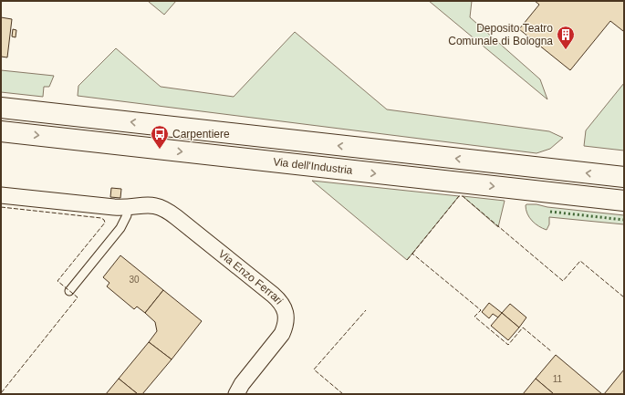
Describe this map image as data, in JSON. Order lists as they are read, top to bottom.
{
  "streets": {
    "main road": ["Via dell'Industria"],
    "street": ["Via Enzo Ferrari"]
  },
  "places": {
    "building": ["Deposito Teatro Comunale di Bologna"],
    "bus stop": ["Carpentiere"]
  },
  "house_numbers": ["30", "11"]
}
